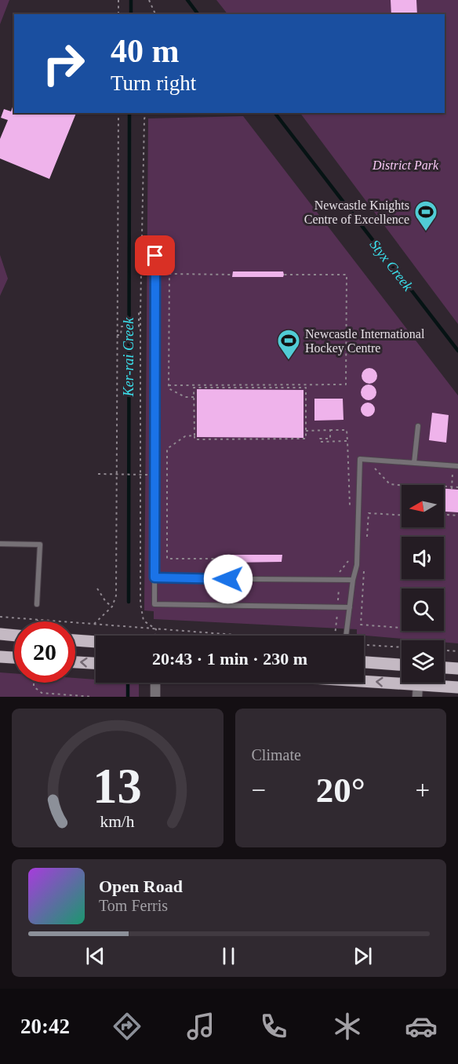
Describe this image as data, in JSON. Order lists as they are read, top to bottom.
{
  "water": ["Styx Creek", "Ker-rai Creek"],
  "parks": ["District Park"],
  "places": {
    "sports": ["Newcastle Knights Centre of Excellence", "Newcastle International Hockey Centre"]
  },
  "north": "left",
  "page": {
    "turn": ["40 m", "Turn right"],
    "limit": "20",
    "trip": "20:43 · 1 min · 230 m",
    "tile": "Climate",
    "heat": ["−", "20°", "+"],
    "song": ["Open Road", "Tom Ferris"],
    "tabs": "20:42",
    "gauge": ["13", "km/h"]
  }
}
